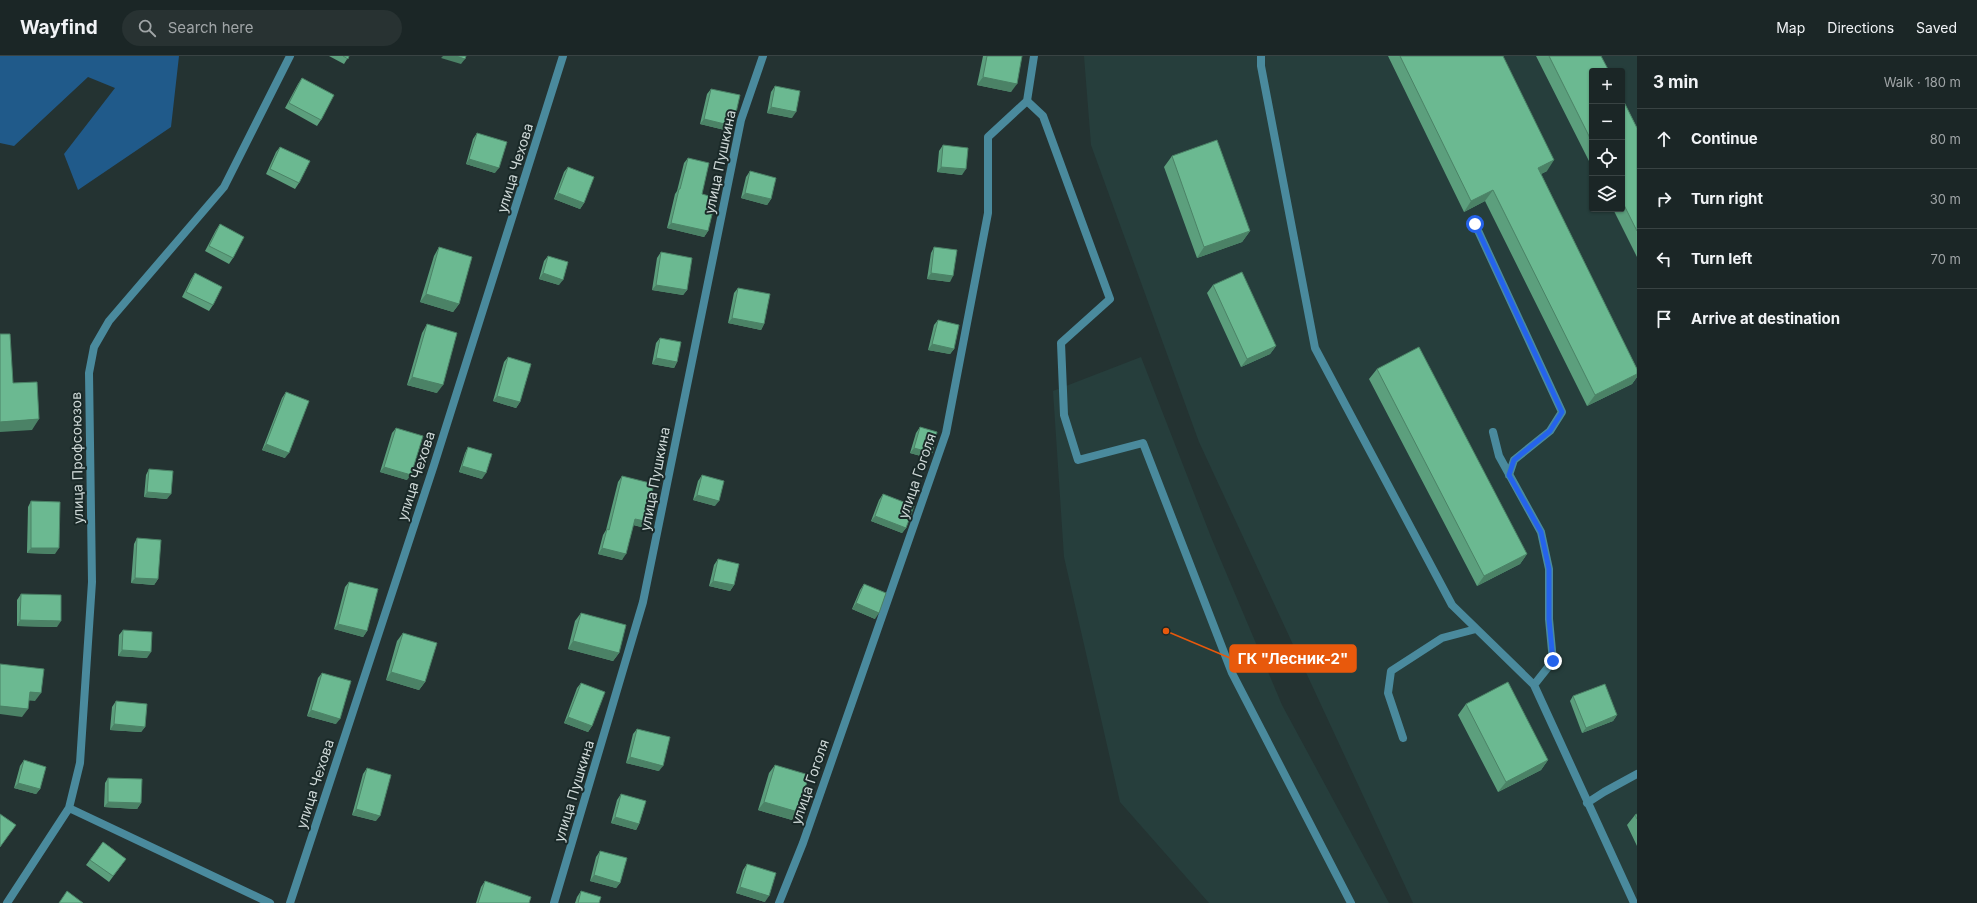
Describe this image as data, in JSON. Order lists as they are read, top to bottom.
{
  "streets": {
    "street": [
      "улица Пушкина",
      "улица Чехова",
      "улица Профсоюзов",
      "улица Гоголя"
    ]
  },
  "places": ["ГК \"Лесник-2\""],
  "page": {
    "header": "Wayfind",
    "search": "Search here",
    "nav": ["Map", "Directions", "Saved"],
    "heading": ["3 min", "Walk · 180 m"],
    "map_buttons": ["+", "−"],
    "list": [
      ["Continue", "80 m"],
      ["Turn right", "30 m"],
      ["Turn left", "70 m"],
      "Arrive at destination"
    ]
  }
}
